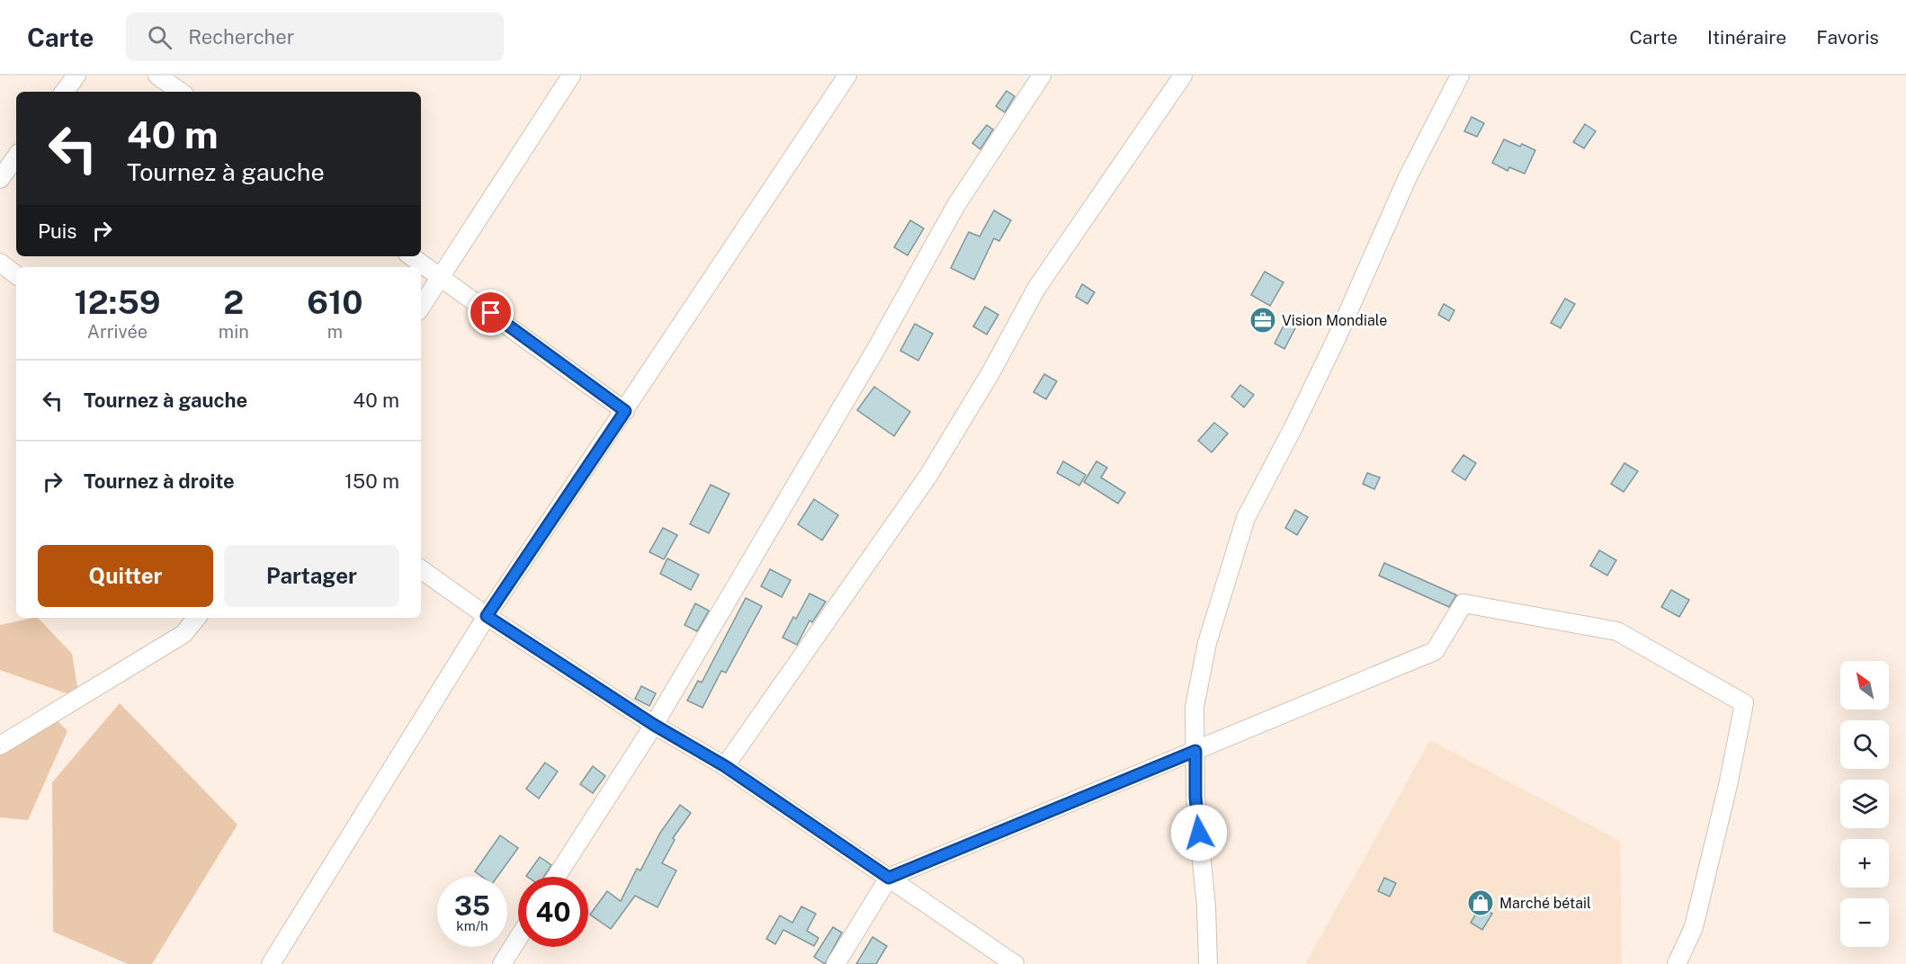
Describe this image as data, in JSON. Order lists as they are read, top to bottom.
{
  "places": {
    "office": ["Vision Mondiale"],
    "shop": ["Marché bétail"]
  },
  "north": "top left",
  "page": {
    "header": "Carte",
    "search": "Rechercher",
    "nav": ["Carte", "Itinéraire", "Favoris"],
    "turn": ["40 m", "Tournez à gauche"],
    "then": "Puis",
    "eta": [
      "12:59",
      "Arrivée",
      "2",
      "min",
      "610",
      "m"
    ],
    "list": [
      {
        "name": "Tournez à gauche",
        "value": "40 m"
      },
      {
        "name": "Tournez à droite",
        "value": "150 m"
      }
    ],
    "buttons": ["Quitter", "Partager"],
    "map_buttons": ["+", "−"],
    "speed": "35 km/h",
    "limit": "40"
  }
}
